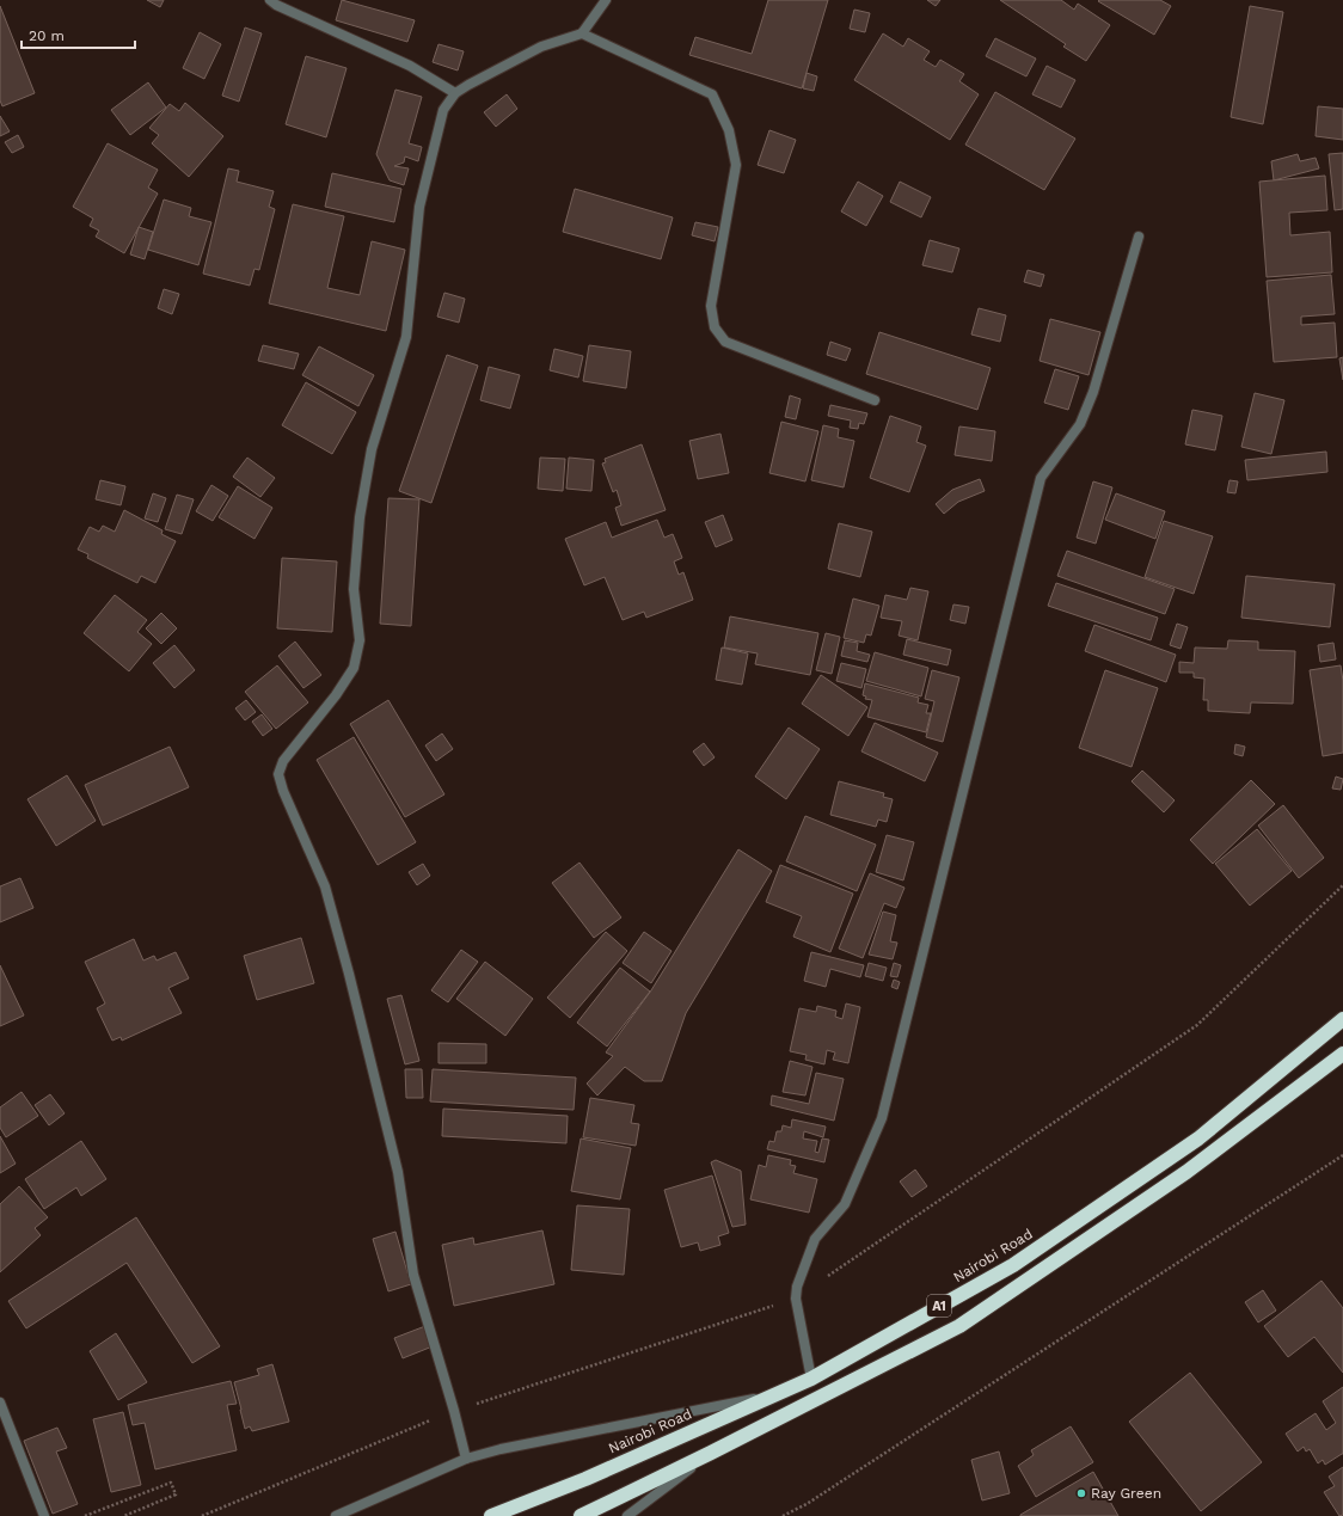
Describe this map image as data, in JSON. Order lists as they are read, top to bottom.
{
  "streets": {
    "highway": ["Nairobi Road", "A1"]
  },
  "places": ["Ray Green"],
  "scale_bar": "20 m"
}
